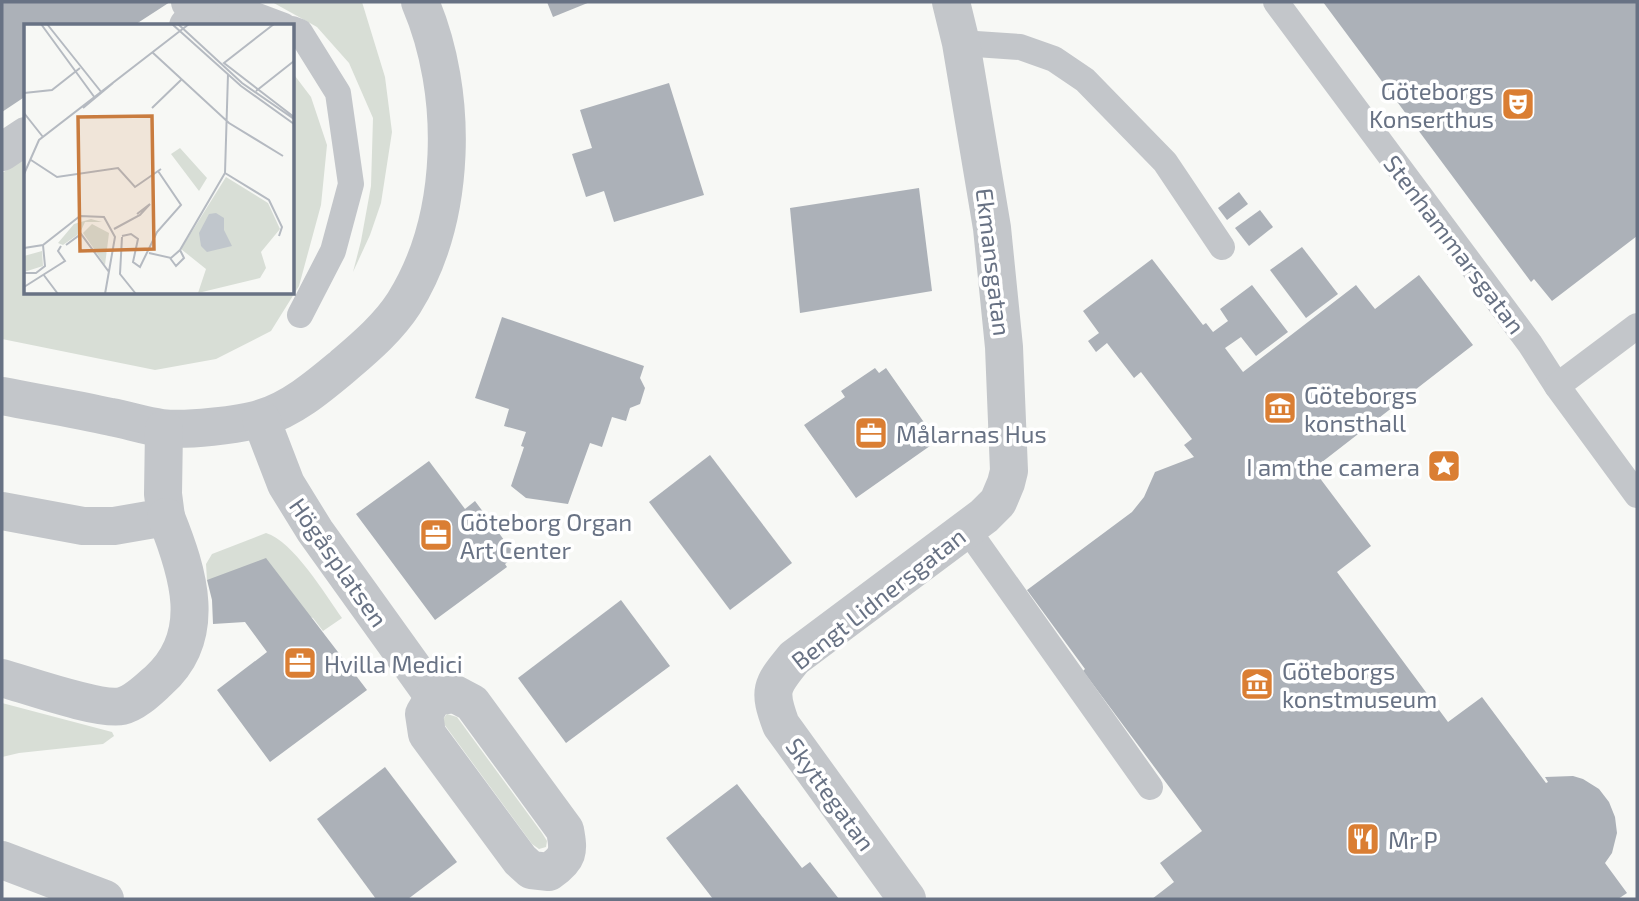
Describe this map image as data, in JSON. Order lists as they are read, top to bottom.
{
  "streets": {
    "street": [
      "Ekmansgatan",
      "Högåsplatsen",
      "Bengt Lidnersgatan",
      "Skyttegatan"
    ],
    "lane": ["Stenhammarsgatan"]
  },
  "crossings": [
    ["Ekmansgatan", "Bengt Lidnersgatan"],
    ["Bengt Lidnersgatan", "Skyttegatan"]
  ],
  "places": {
    "theatre": ["Göteborgs Konserthus"],
    "museum": ["Göteborgs konsthall", "Göteborgs konstmuseum"],
    "office": ["Målarnas Hus", "Göteborg Organ Art Center", "Hvilla Medici"],
    "place": ["I am the camera"],
    "restaurant": ["Mr P"]
  }
}
